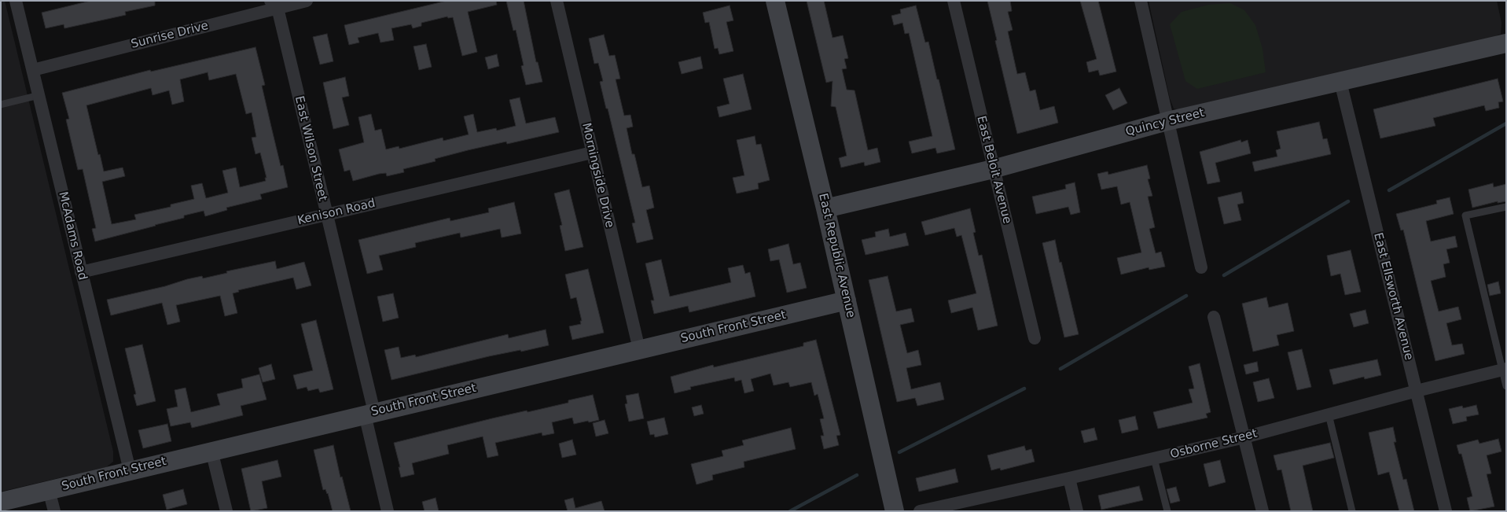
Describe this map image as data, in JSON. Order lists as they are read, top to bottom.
{
  "streets": {
    "street": [
      "Sunrise Drive",
      "Quincy Street",
      "East Wilson Street",
      "East Beloit Avenue",
      "Morningside Drive",
      "Kenison Road",
      "McAdams Road",
      "East Republic Avenue",
      "East Ellsworth Avenue",
      "South Front Street",
      "Osborne Street"
    ]
  },
  "crossings": [
    ["Sunrise Drive", "East Wilson Street"],
    ["Sunrise Drive", "McAdams Road"],
    ["Quincy Street", "East Beloit Avenue"],
    ["Quincy Street", "East Republic Avenue"],
    ["Quincy Street", "East Ellsworth Avenue"],
    ["East Wilson Street", "Kenison Road"],
    ["East Wilson Street", "South Front Street"],
    ["Morningside Drive", "Kenison Road"],
    ["Morningside Drive", "South Front Street"],
    ["Kenison Road", "McAdams Road"],
    ["McAdams Road", "South Front Street"],
    ["East Republic Avenue", "South Front Street"],
    ["East Ellsworth Avenue", "Osborne Street"]
  ]
}
